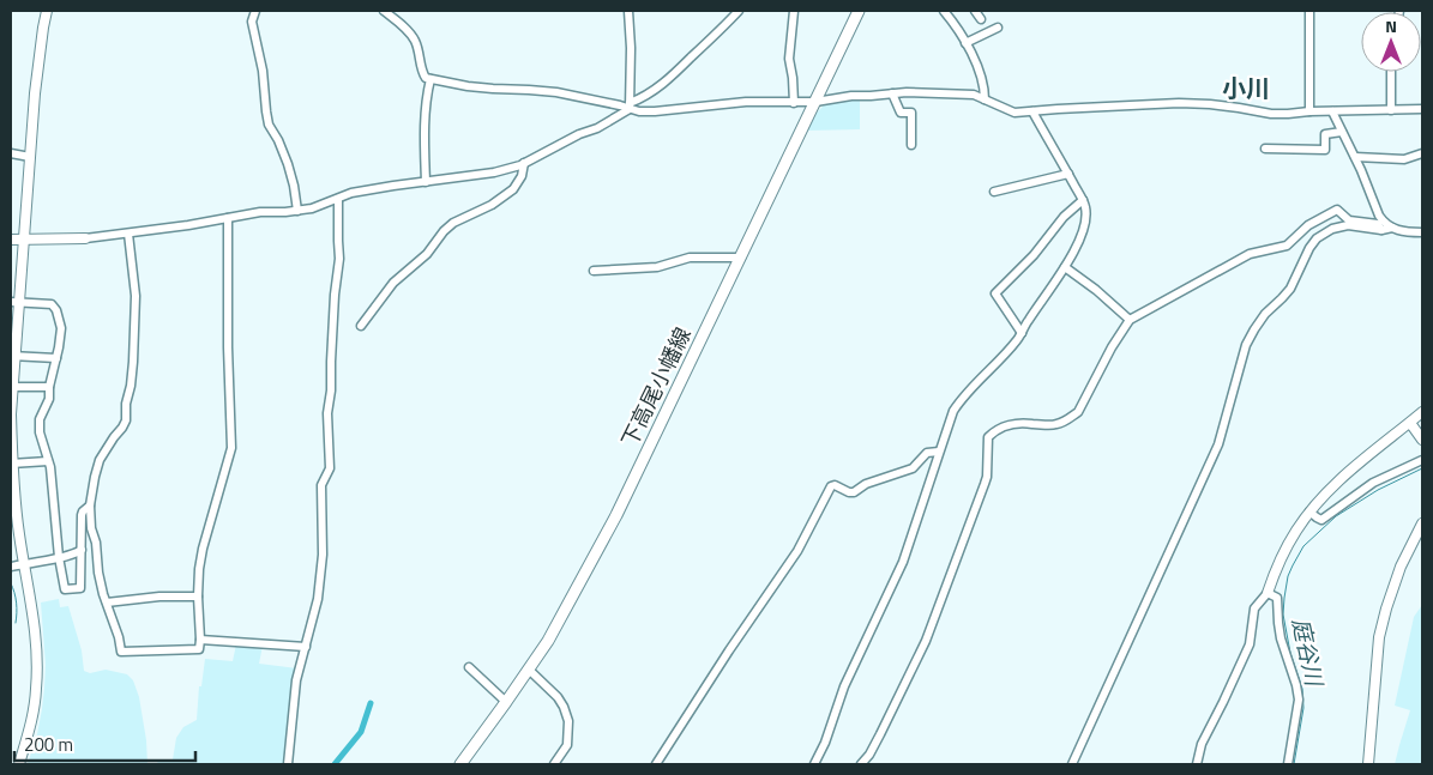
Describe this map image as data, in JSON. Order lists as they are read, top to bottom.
{
  "streets": {
    "main road": ["下高尾小幡線"]
  },
  "districts": ["小川"],
  "water": ["庭谷川"],
  "scale_bar": "200 m",
  "north": "top"
}
